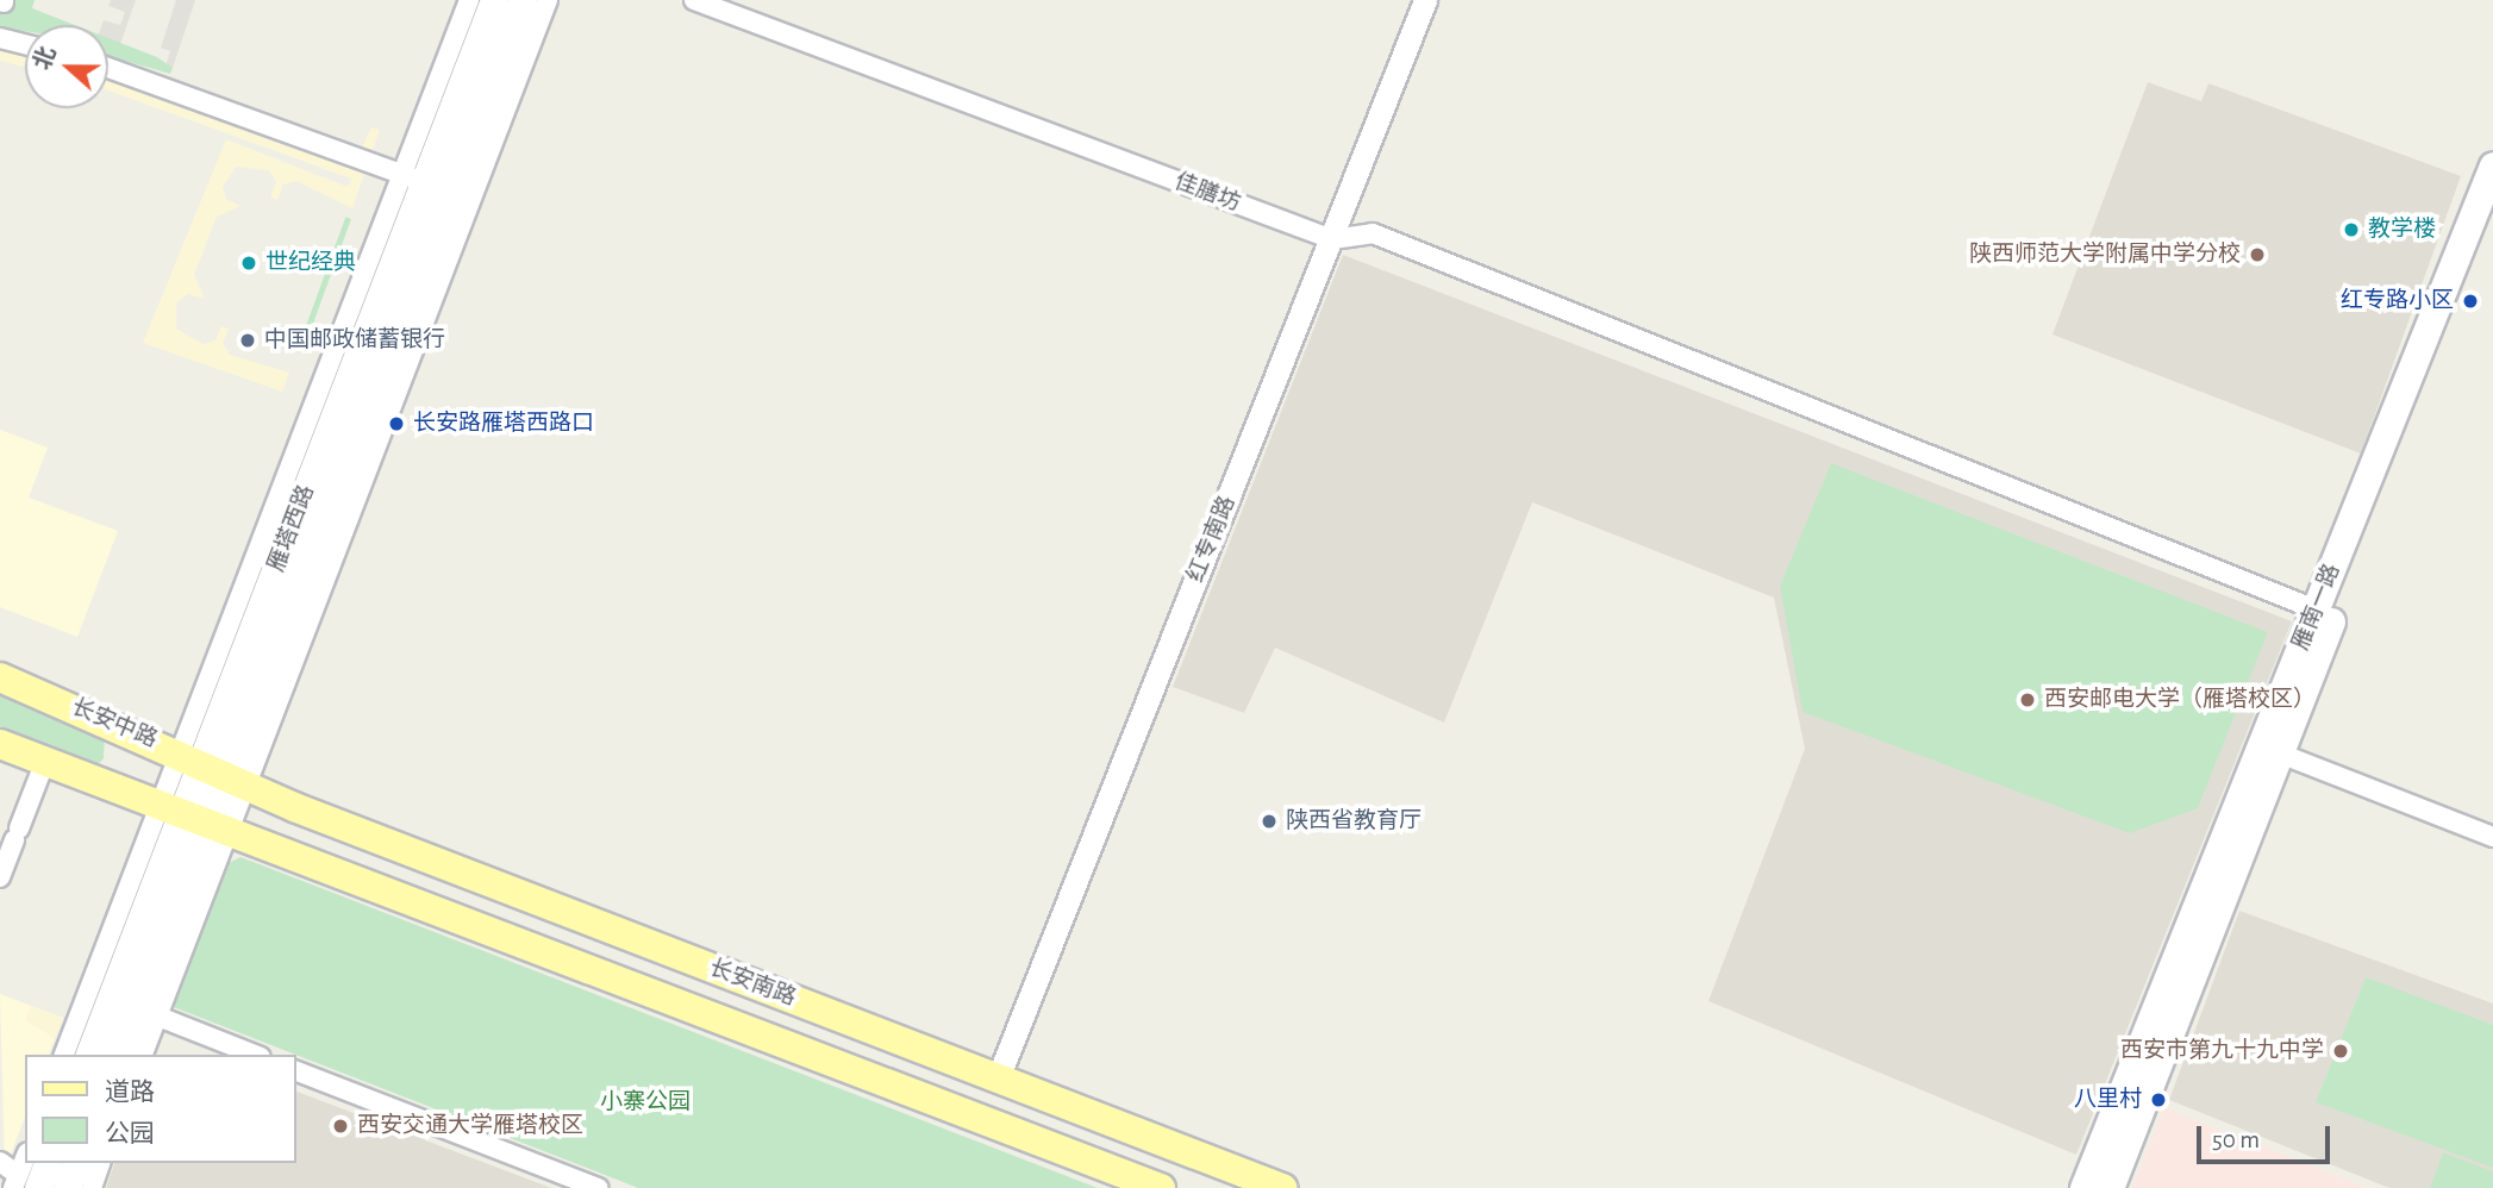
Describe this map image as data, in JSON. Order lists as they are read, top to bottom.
{
  "streets": {
    "main road": [
      "雁塔西路",
      "雁南一路",
      "长安中路",
      "长安南路"
    ],
    "street": ["佳膳坊", "红专南路"]
  },
  "crossings": [
    ["佳膳坊", "红专南路"],
    ["佳膳坊", "雁南一路"],
    ["雁塔西路", "长安中路"],
    ["雁塔西路", "长安南路"],
    ["红专南路", "长安南路"],
    ["长安中路", "长安南路"]
  ],
  "parks": ["小寨公园"],
  "places": [
    "教学楼",
    "陕西师范大学附属中学分校",
    "世纪经典",
    "红专路小区",
    "中国邮政储蓄银行",
    "长安路雁塔西路口",
    "西安邮电大学（雁塔校区）",
    "陕西省教育厅",
    "西安市第九十九中学",
    "八里村",
    "西安交通大学雁塔校区"
  ],
  "legend": ["道路", "公园"],
  "scale_bar": "50 m",
  "north": "left"
}
